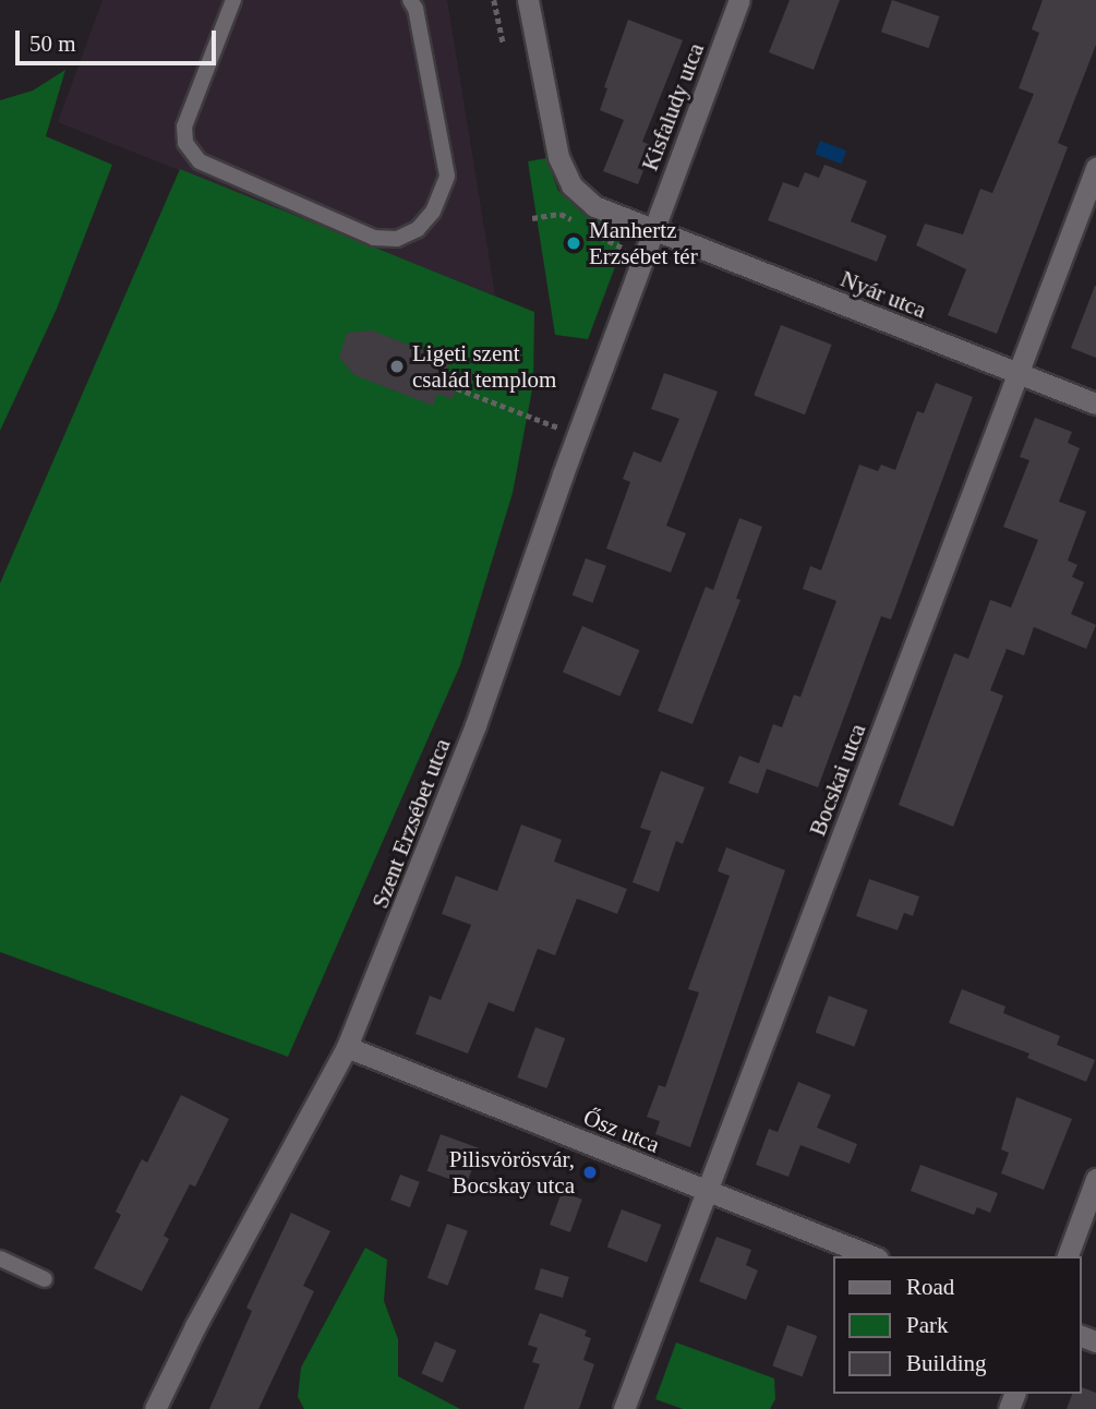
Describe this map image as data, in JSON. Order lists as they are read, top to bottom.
{
  "streets": {
    "street": [
      "Kisfaludy utca",
      "Nyár utca",
      "Bocskai utca",
      "Szent Erzsébet utca",
      "Ősz utca"
    ]
  },
  "crossings": [
    ["Kisfaludy utca", "Nyár utca"],
    ["Kisfaludy utca", "Szent Erzsébet utca"],
    ["Nyár utca", "Bocskai utca"],
    ["Nyár utca", "Szent Erzsébet utca"],
    ["Bocskai utca", "Ősz utca"],
    ["Szent Erzsébet utca", "Ősz utca"]
  ],
  "places": ["Manhertz Erzsébet tér", "Ligeti szent család templom", "Pilisvörösvár, Bocskay utca"],
  "legend": ["Road", "Park", "Building"],
  "scale_bar": "50 m"
}
